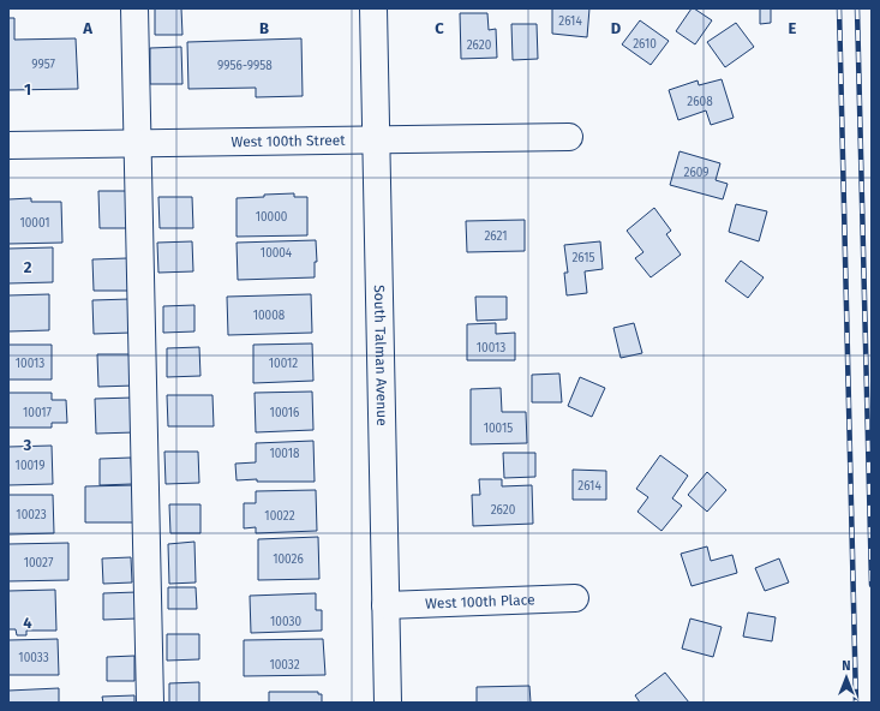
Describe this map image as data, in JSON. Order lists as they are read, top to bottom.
{
  "streets": {
    "street": ["West 100th Street", "South Talman Avenue", "West 100th Place"]
  },
  "crossings": [
    ["West 100th Street", "South Talman Avenue"],
    ["South Talman Avenue", "West 100th Place"]
  ],
  "house_numbers": [
    "2614",
    "2610",
    "2620",
    "9957",
    "9956-9958",
    "2608",
    "2609",
    "10000",
    "10001",
    "2621",
    "10004",
    "2615",
    "10008",
    "10013",
    "10013",
    "10012",
    "10017",
    "10016",
    "10015",
    "10018",
    "10019",
    "2614",
    "2620",
    "10023",
    "10022",
    "10026",
    "10027",
    "10030",
    "10033",
    "10032"
  ],
  "north": "top",
  "grid": {
    "columns": [
      "A",
      "B",
      "C",
      "D",
      "E"
    ],
    "rows": [
      "1",
      "2",
      "3",
      "4"
    ]
  }
}
